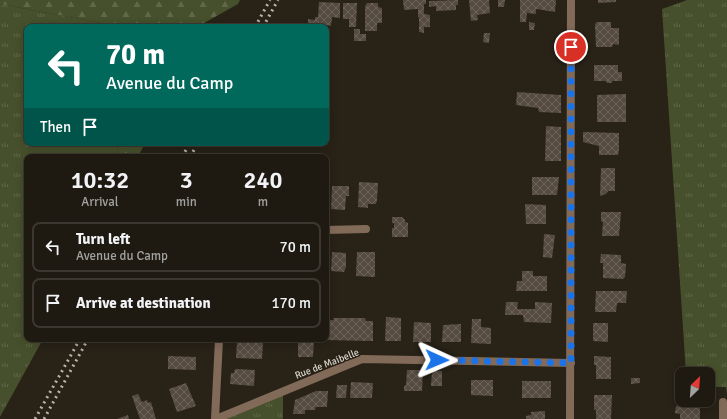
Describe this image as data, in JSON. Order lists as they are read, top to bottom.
{
  "streets": {
    "street": ["Rue de Maibelle"]
  },
  "north": "top right",
  "page": {
    "turn": ["70 m", "Avenue du Camp"],
    "then": "Then",
    "eta": [
      "10:32",
      "Arrival",
      "3",
      "min",
      "240",
      "m"
    ],
    "list": [
      {
        "name": "Turn left",
        "note": "Avenue du Camp",
        "value": "70 m"
      },
      {
        "name": "Arrive at destination",
        "value": "170 m"
      }
    ]
  }
}
